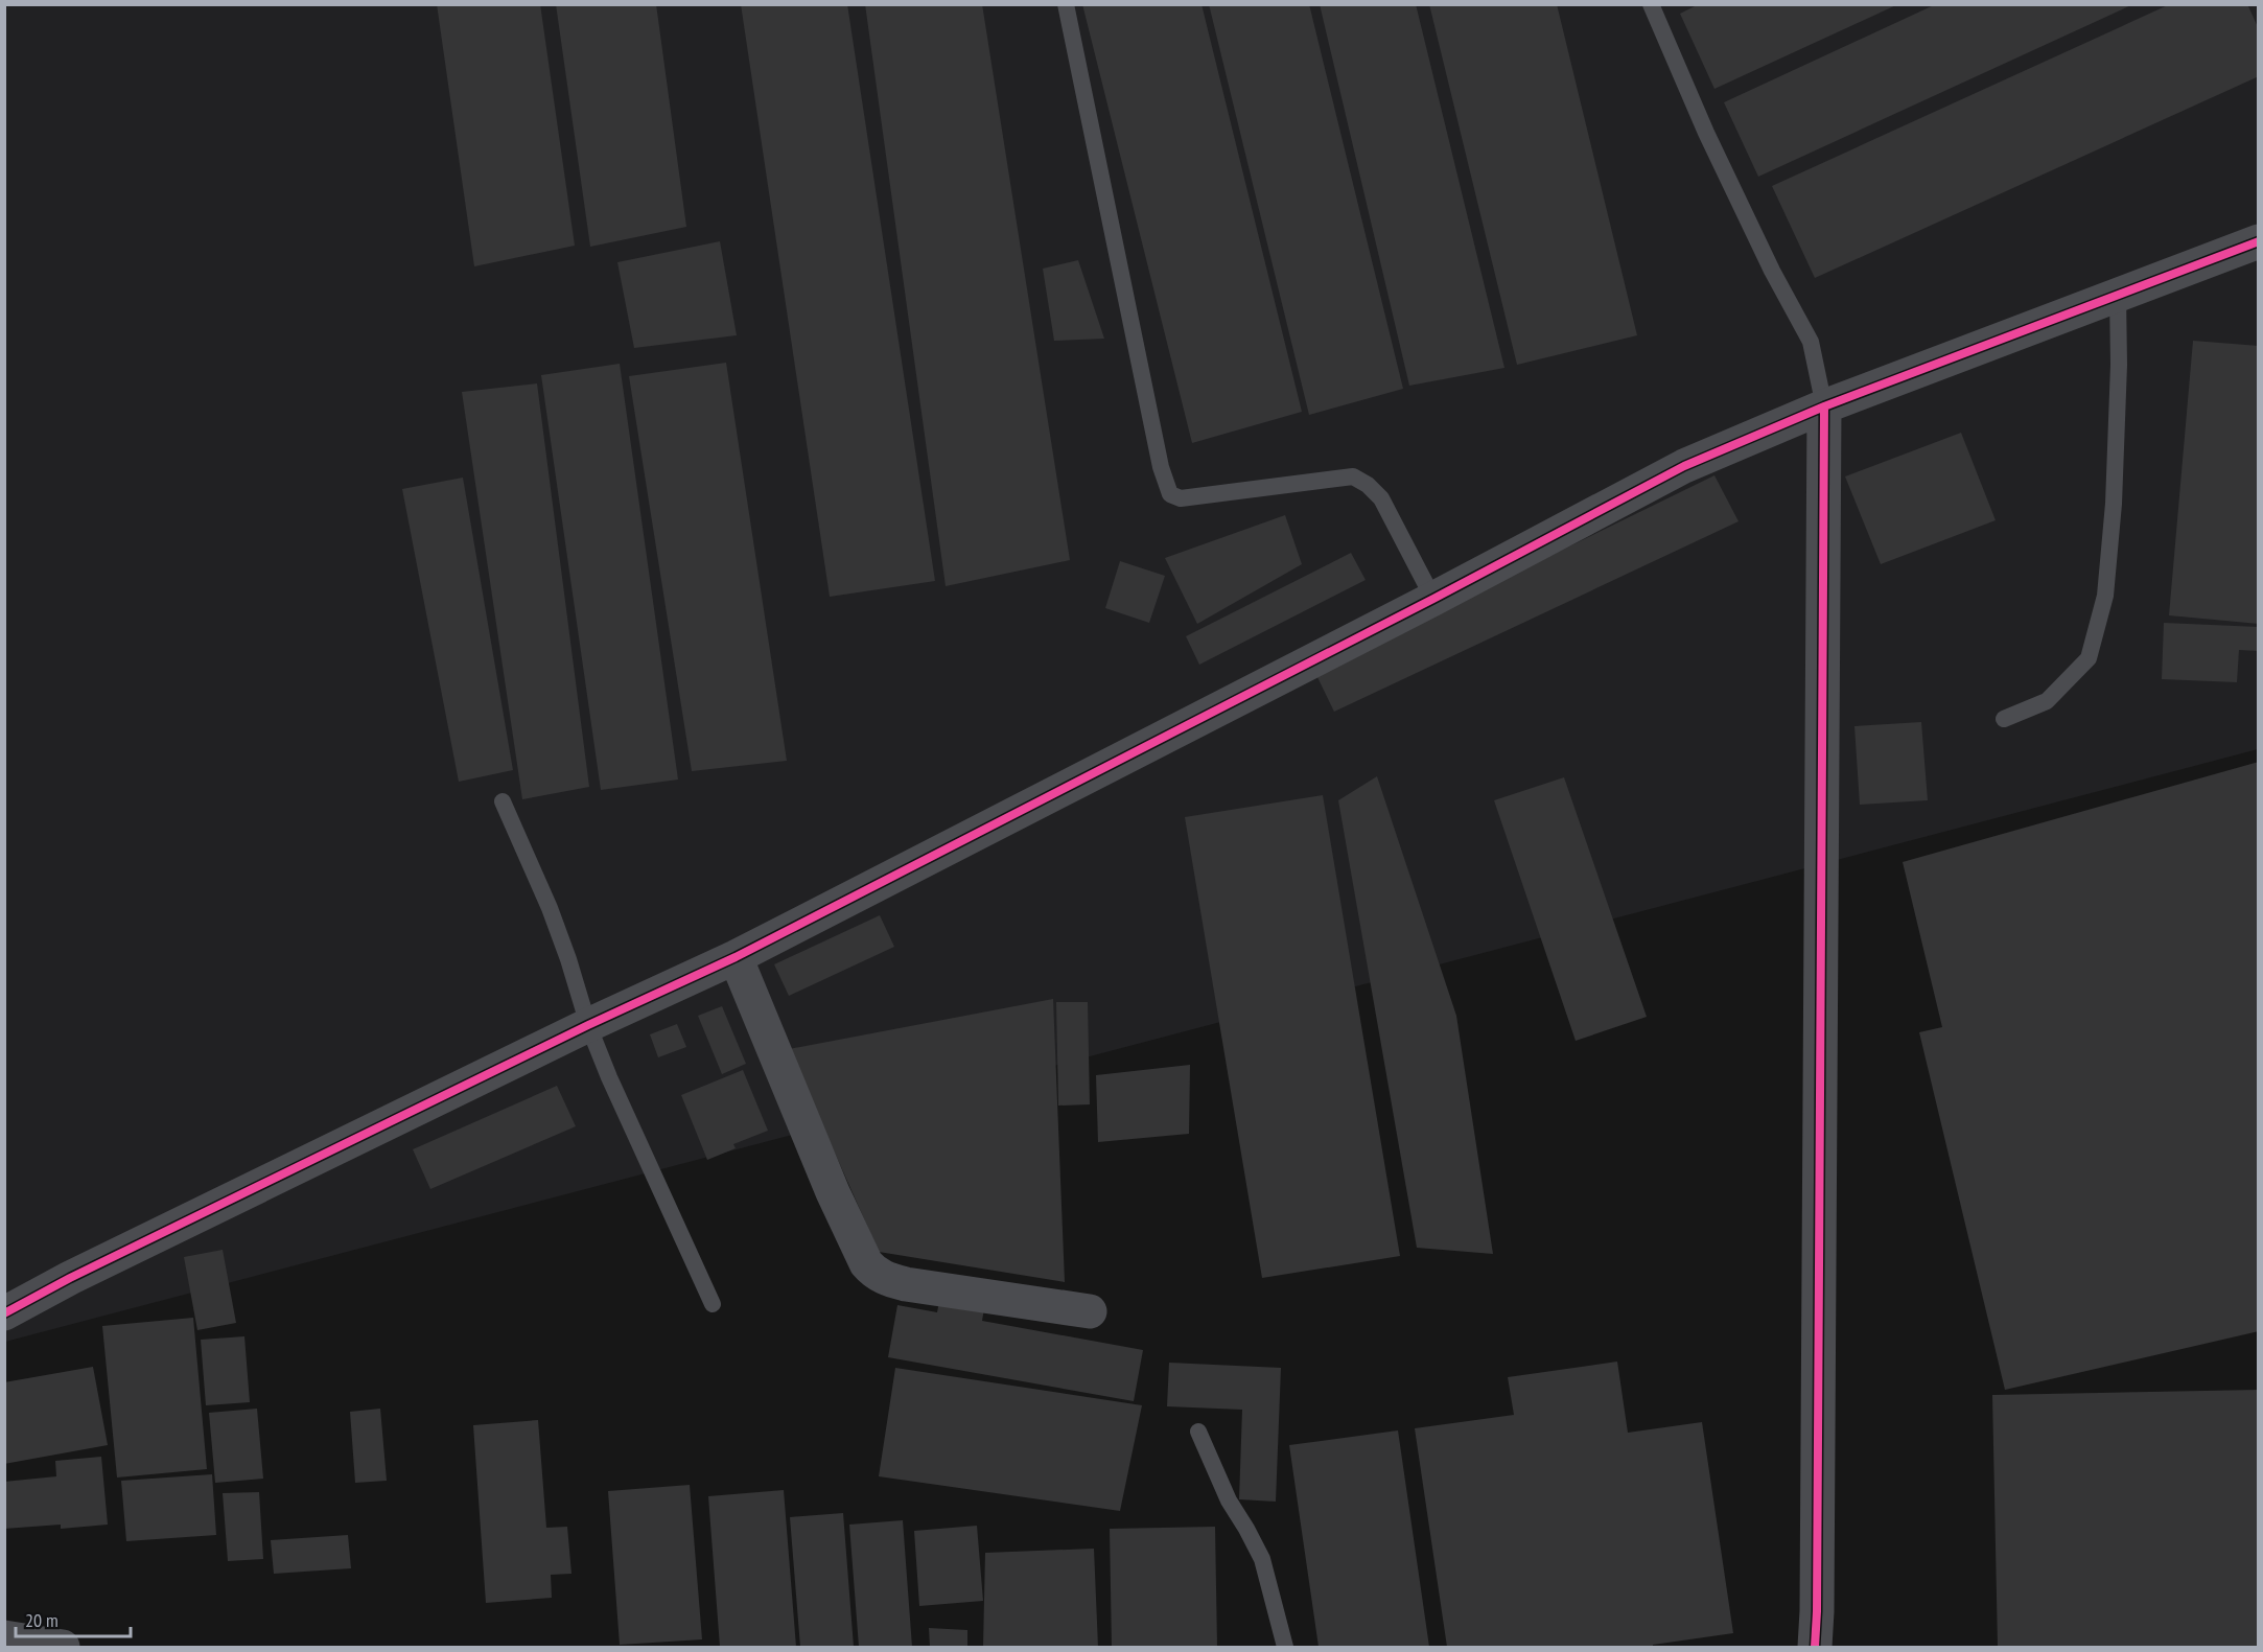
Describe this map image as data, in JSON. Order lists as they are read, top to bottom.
{
  "scale_bar": "20 m"
}
